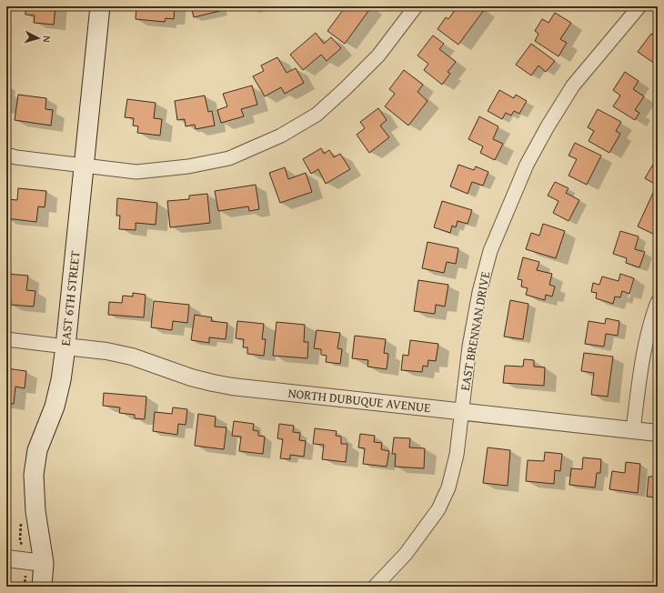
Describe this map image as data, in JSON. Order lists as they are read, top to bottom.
{
  "streets": {
    "main road": ["EAST 6TH STREET"],
    "street": ["EAST BRENNAN DRIVE", "NORTH DUBUQUE AVENUE"]
  },
  "crossings": [
    ["EAST 6TH STREET", "NORTH DUBUQUE AVENUE"],
    ["EAST BRENNAN DRIVE", "NORTH DUBUQUE AVENUE"]
  ],
  "north": "right"
}
